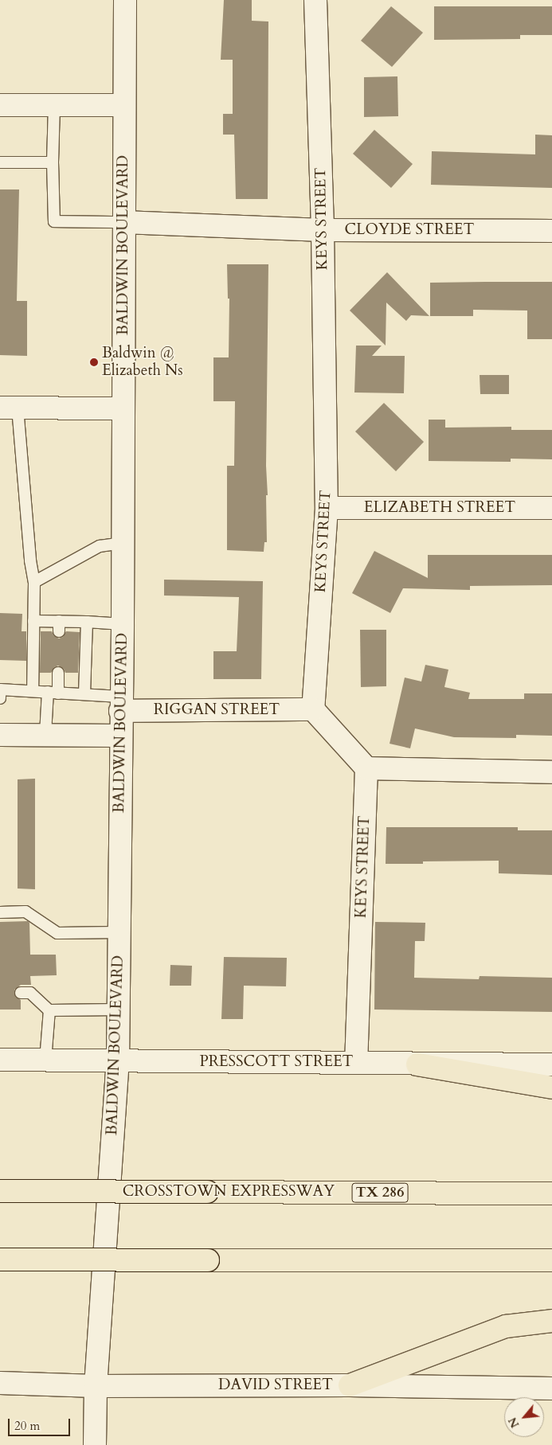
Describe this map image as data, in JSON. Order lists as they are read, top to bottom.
{
  "streets": {
    "highway": ["CROSSTOWN EXPRESSWAY", "TX 286"],
    "main road": [
      "KEYS STREET",
      "CLOYDE STREET",
      "BALDWIN BOULEVARD",
      "ELIZABETH STREET",
      "RIGGAN STREET",
      "PRESSCOTT STREET",
      "DAVID STREET"
    ]
  },
  "crossings": [
    ["KEYS STREET", "CLOYDE STREET"],
    ["KEYS STREET", "ELIZABETH STREET"],
    ["KEYS STREET", "RIGGAN STREET"],
    ["KEYS STREET", "PRESSCOTT STREET"],
    ["CLOYDE STREET", "BALDWIN BOULEVARD"],
    ["BALDWIN BOULEVARD", "RIGGAN STREET"],
    ["BALDWIN BOULEVARD", "PRESSCOTT STREET"],
    ["BALDWIN BOULEVARD", "DAVID STREET"]
  ],
  "places": ["Baldwin @ Elizabeth Ns"],
  "scale_bar": "20 m",
  "north": "bottom left"
}
